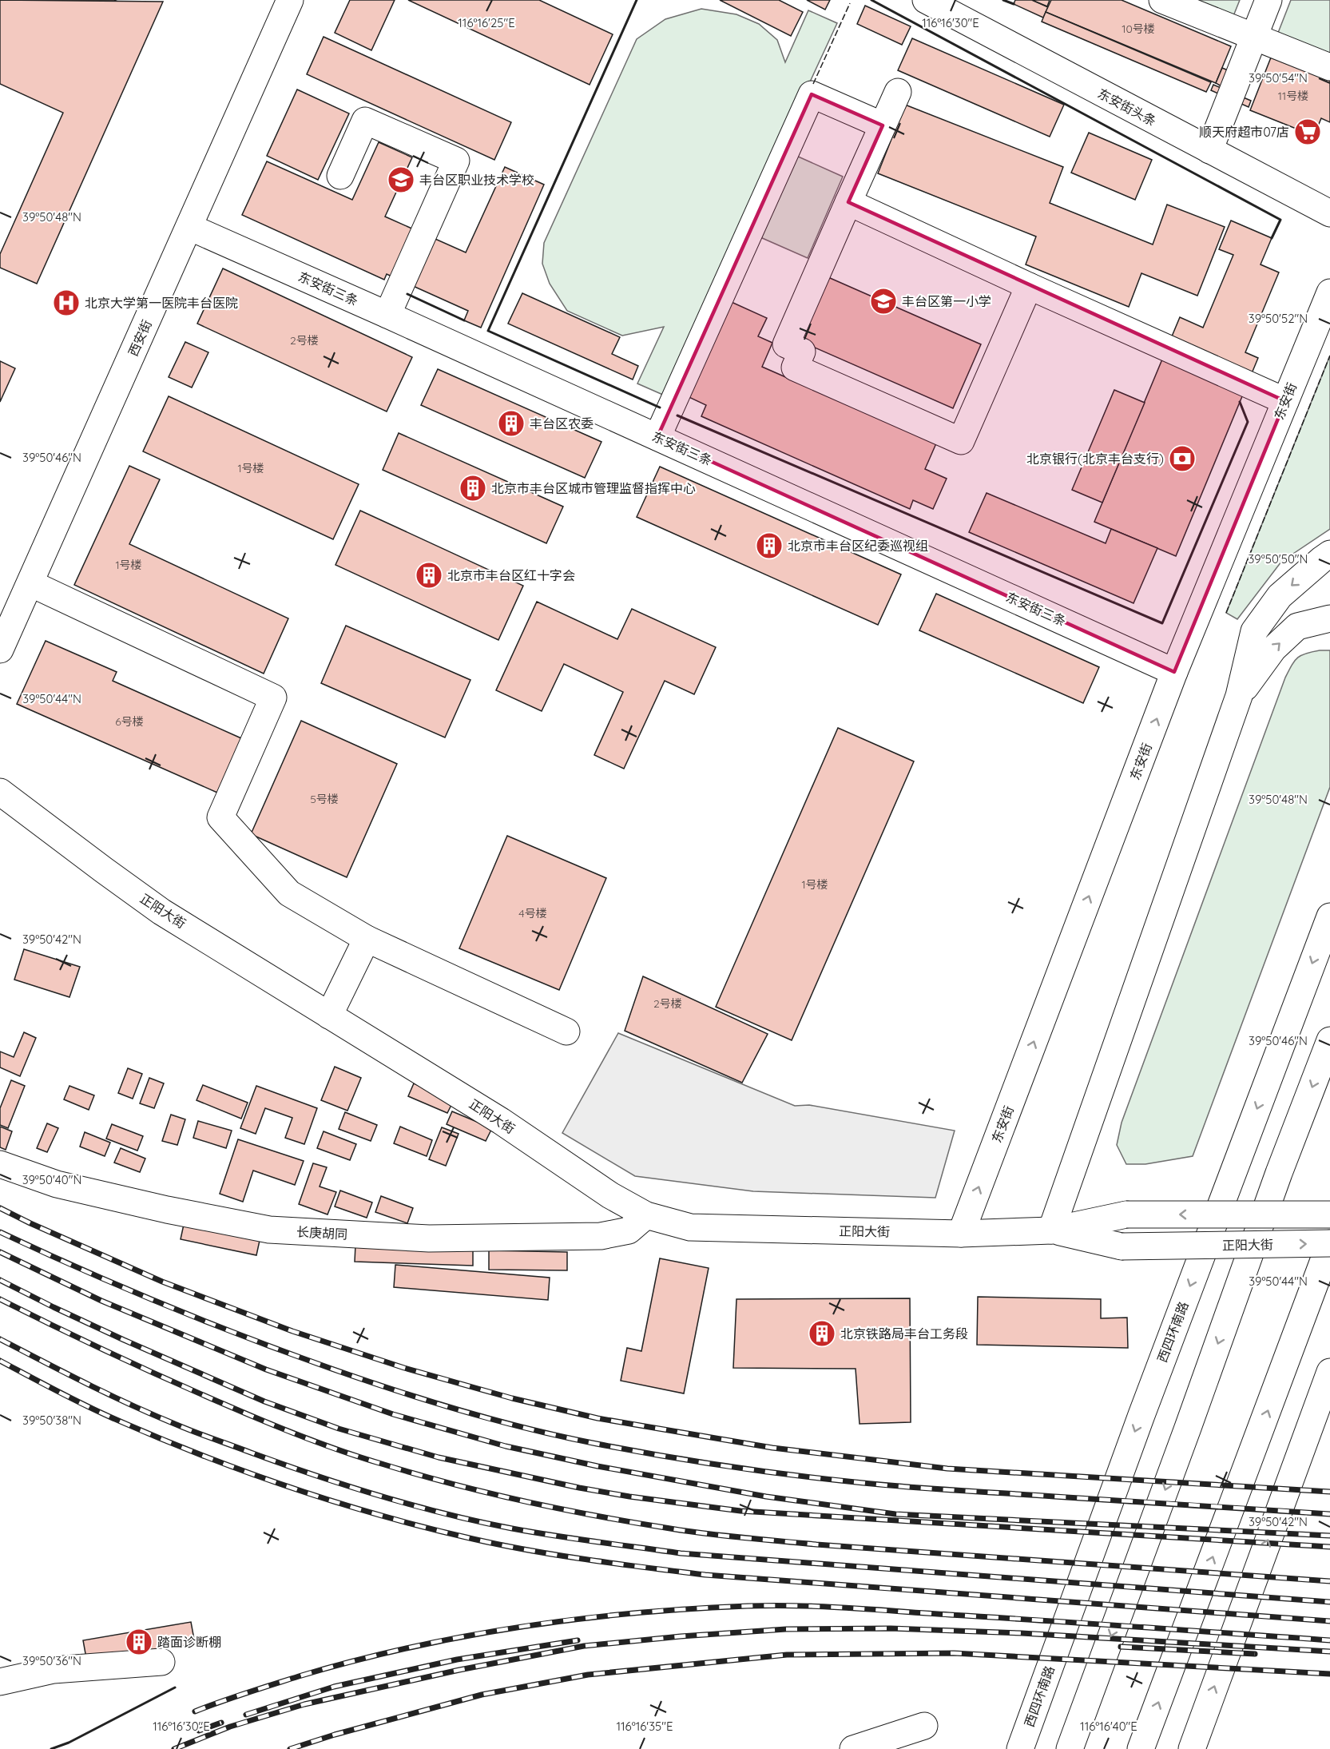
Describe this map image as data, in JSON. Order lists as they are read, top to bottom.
{
  "streets": {
    "main road": [
      "东安街头条",
      "东安街三条",
      "西安街",
      "东安街",
      "正阳大街",
      "长庚胡同",
      "西四环南路"
    ]
  },
  "crossings": [
    ["东安街三条", "西安街"],
    ["东安街三条", "东安街"],
    ["东安街", "正阳大街"],
    ["正阳大街", "长庚胡同"]
  ],
  "places": {
    "supermarket": ["顺天府超市07店"],
    "school or university": ["丰台区职业技术学校", "丰台区第一小学"],
    "hospital": ["北京大学第一医院丰台医院"],
    "building": [
      "丰台区农委",
      "北京市丰台区城市管理监督指挥中心",
      "北京市丰台区纪委巡视组",
      "北京市丰台区红十字会",
      "北京铁路局丰台工务段",
      "踏面诊断棚"
    ],
    "bank": ["北京银行(北京丰台支行)"]
  },
  "house_numbers": [
    "10号楼",
    "11号楼",
    "2号楼",
    "1号楼",
    "1号楼",
    "6号楼",
    "5号楼",
    "1号楼",
    "4号楼",
    "2号楼"
  ],
  "coordinates": [
    "116°16'25\"E",
    "116°16'30\"E",
    "39°50'54\"N",
    "39°50'48\"N",
    "39°50'52\"N",
    "39°50'46\"N",
    "39°50'50\"N",
    "39°50'44\"N",
    "39°50'42\"N",
    "39°50'40\"N",
    "39°50'38\"N",
    "39°50'36\"N",
    "116°16'35\"E",
    "116°16'40\"E"
  ]
}
